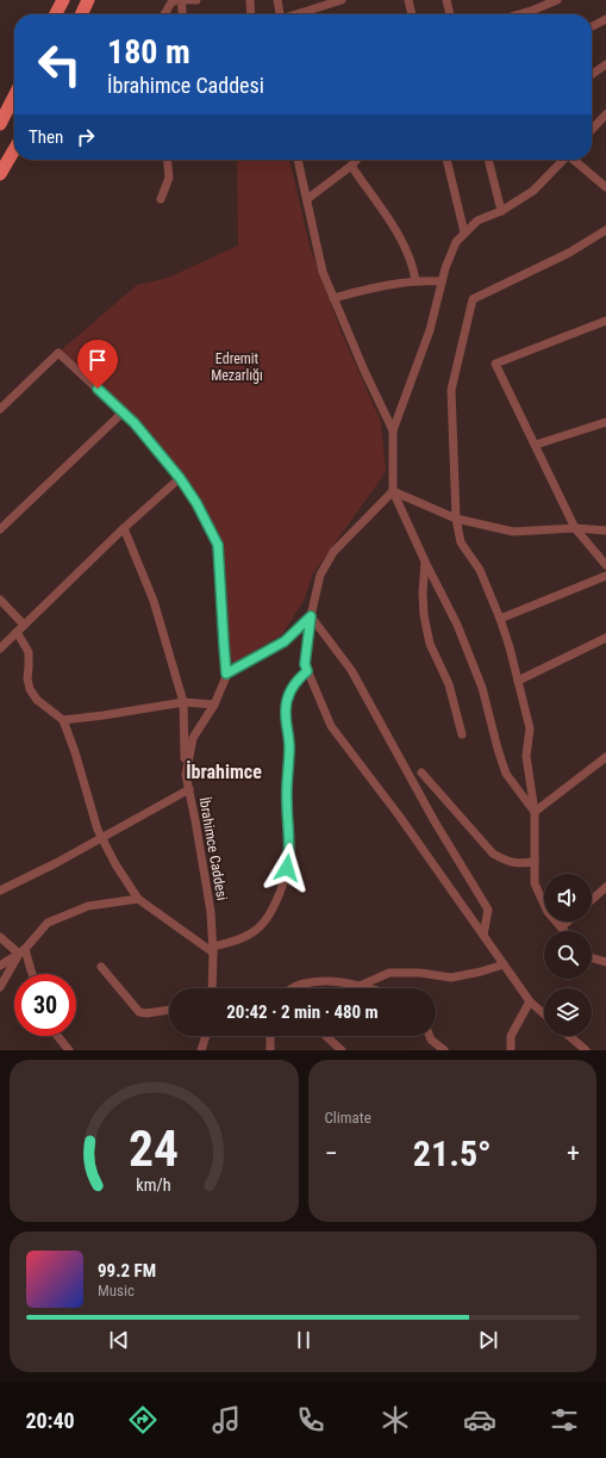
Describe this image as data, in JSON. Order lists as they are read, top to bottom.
{
  "streets": {
    "street": ["İbrahimce Caddesi"]
  },
  "districts": ["İbrahimce"],
  "parks": ["Edremit Mezarlığı"],
  "page": {
    "turn": ["180 m", "İbrahimce Caddesi"],
    "then": "Then",
    "limit": "30",
    "trip": "20:42 · 2 min · 480 m",
    "tile": "Climate",
    "heat": ["−", "21.5°", "+"],
    "song": ["99.2 FM", "Music"],
    "tabs": "20:40",
    "gauge": ["24", "km/h"]
  }
}
